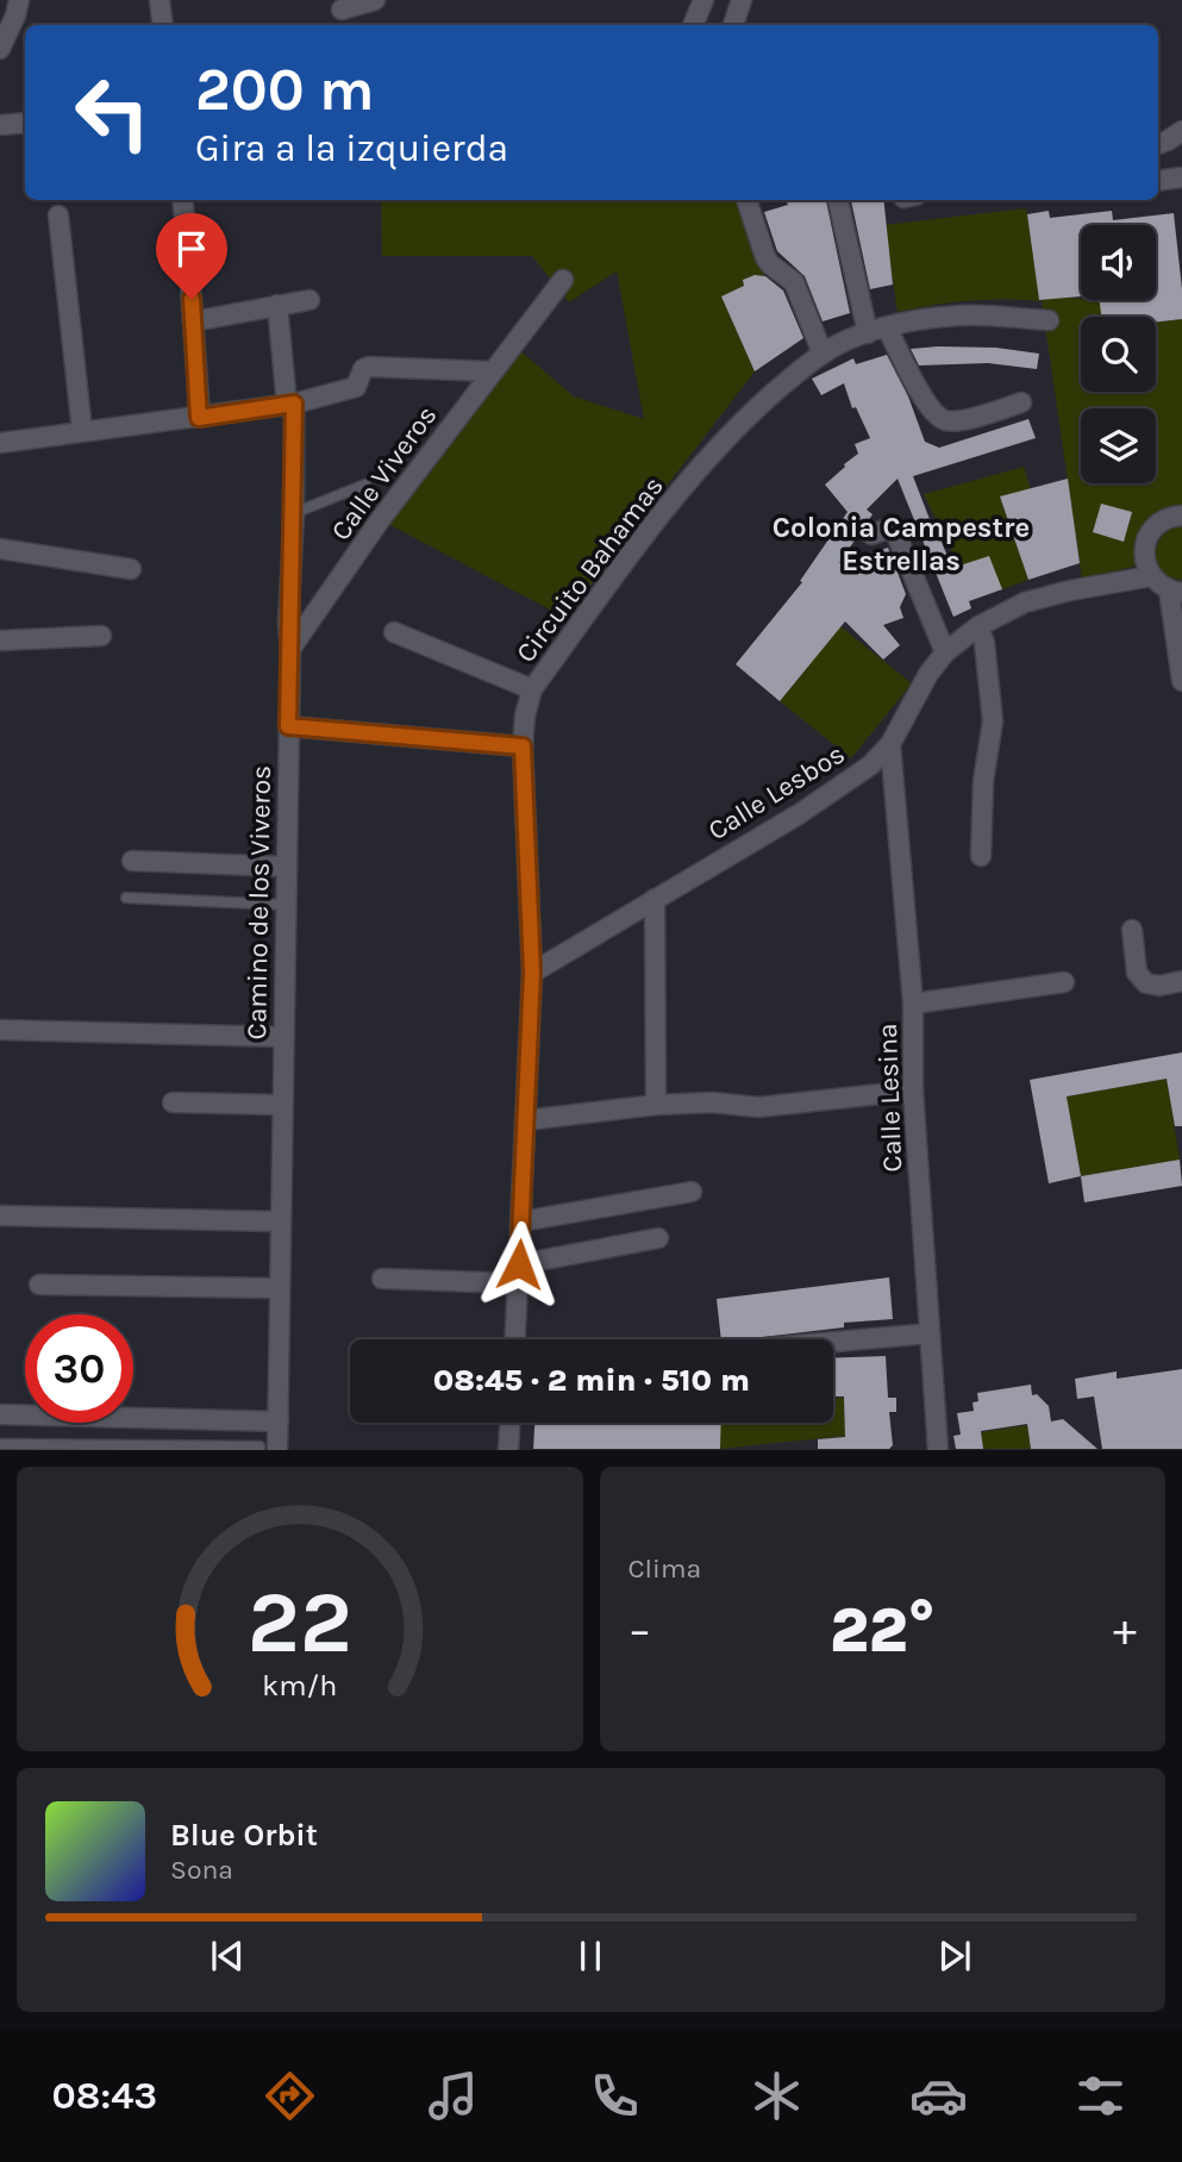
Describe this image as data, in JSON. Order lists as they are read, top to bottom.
{
  "streets": {
    "street": [
      "Calle Viveros",
      "Circuito Bahamas",
      "Calle Lesbos",
      "Camino de los Viveros",
      "Calle Lesina"
    ]
  },
  "crossings": [
    ["Calle Viveros", "Camino de los Viveros"],
    ["Circuito Bahamas", "Calle Lesbos"],
    ["Calle Lesbos", "Calle Lesina"]
  ],
  "districts": ["Colonia Campestre Estrellas"],
  "page": {
    "turn": ["200 m", "Gira a la izquierda"],
    "limit": "30",
    "trip": "08:45 · 2 min · 510 m",
    "tile": "Clima",
    "heat": ["−", "22°", "+"],
    "song": ["Blue Orbit", "Sona"],
    "tabs": "08:43",
    "gauge": ["22", "km/h"]
  }
}
